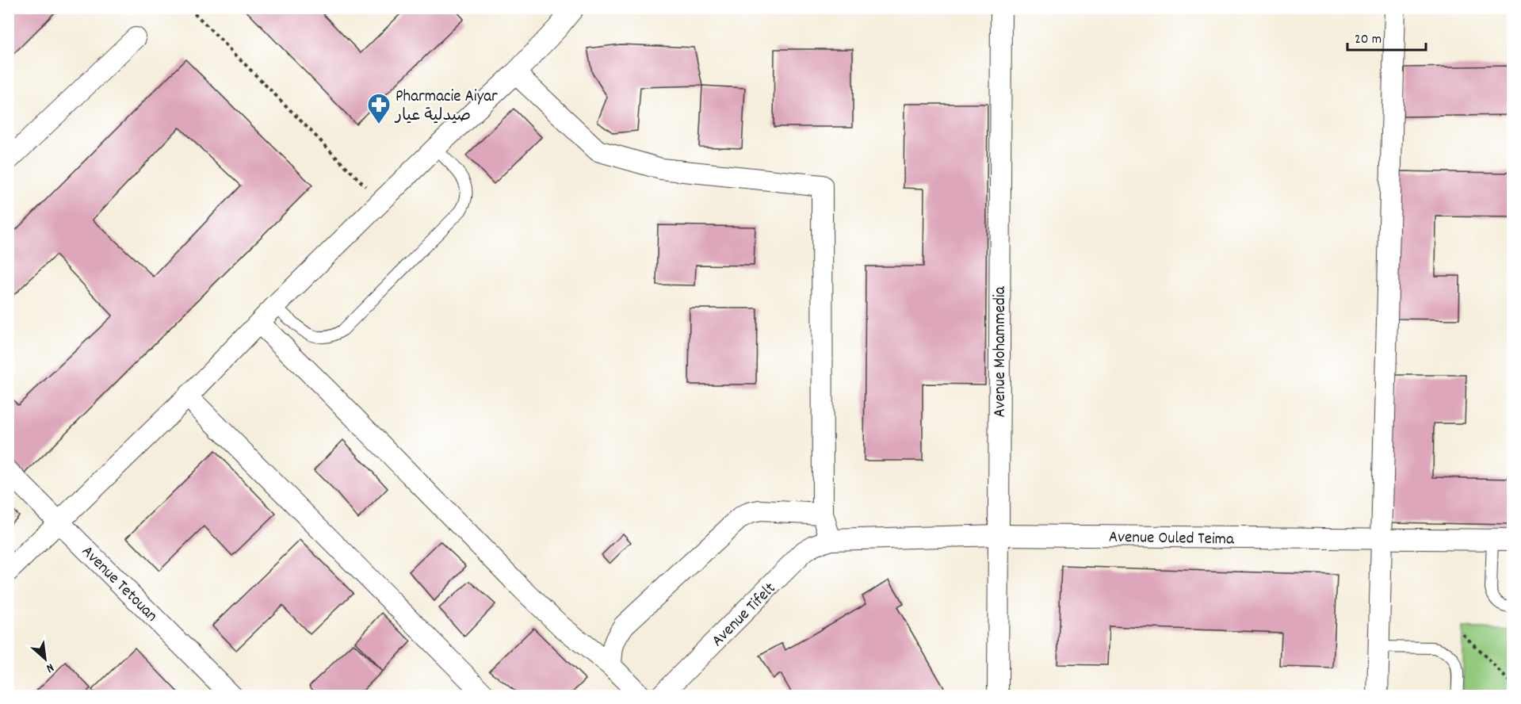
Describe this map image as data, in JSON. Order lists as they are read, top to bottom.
{
  "streets": {
    "street": [
      "Avenue Mohammedia",
      "Avenue Ouled Teima",
      "Avenue Tetouan",
      "Avenue Tifelt"
    ]
  },
  "crossings": [
    ["Avenue Mohammedia", "Avenue Ouled Teima"],
    ["Avenue Ouled Teima", "Avenue Tifelt"]
  ],
  "places": {
    "pharmacy": ["Pharmacie Aiyar صيدلية عيار"]
  },
  "scale_bar": "20 m",
  "north": "bottom right"
}
